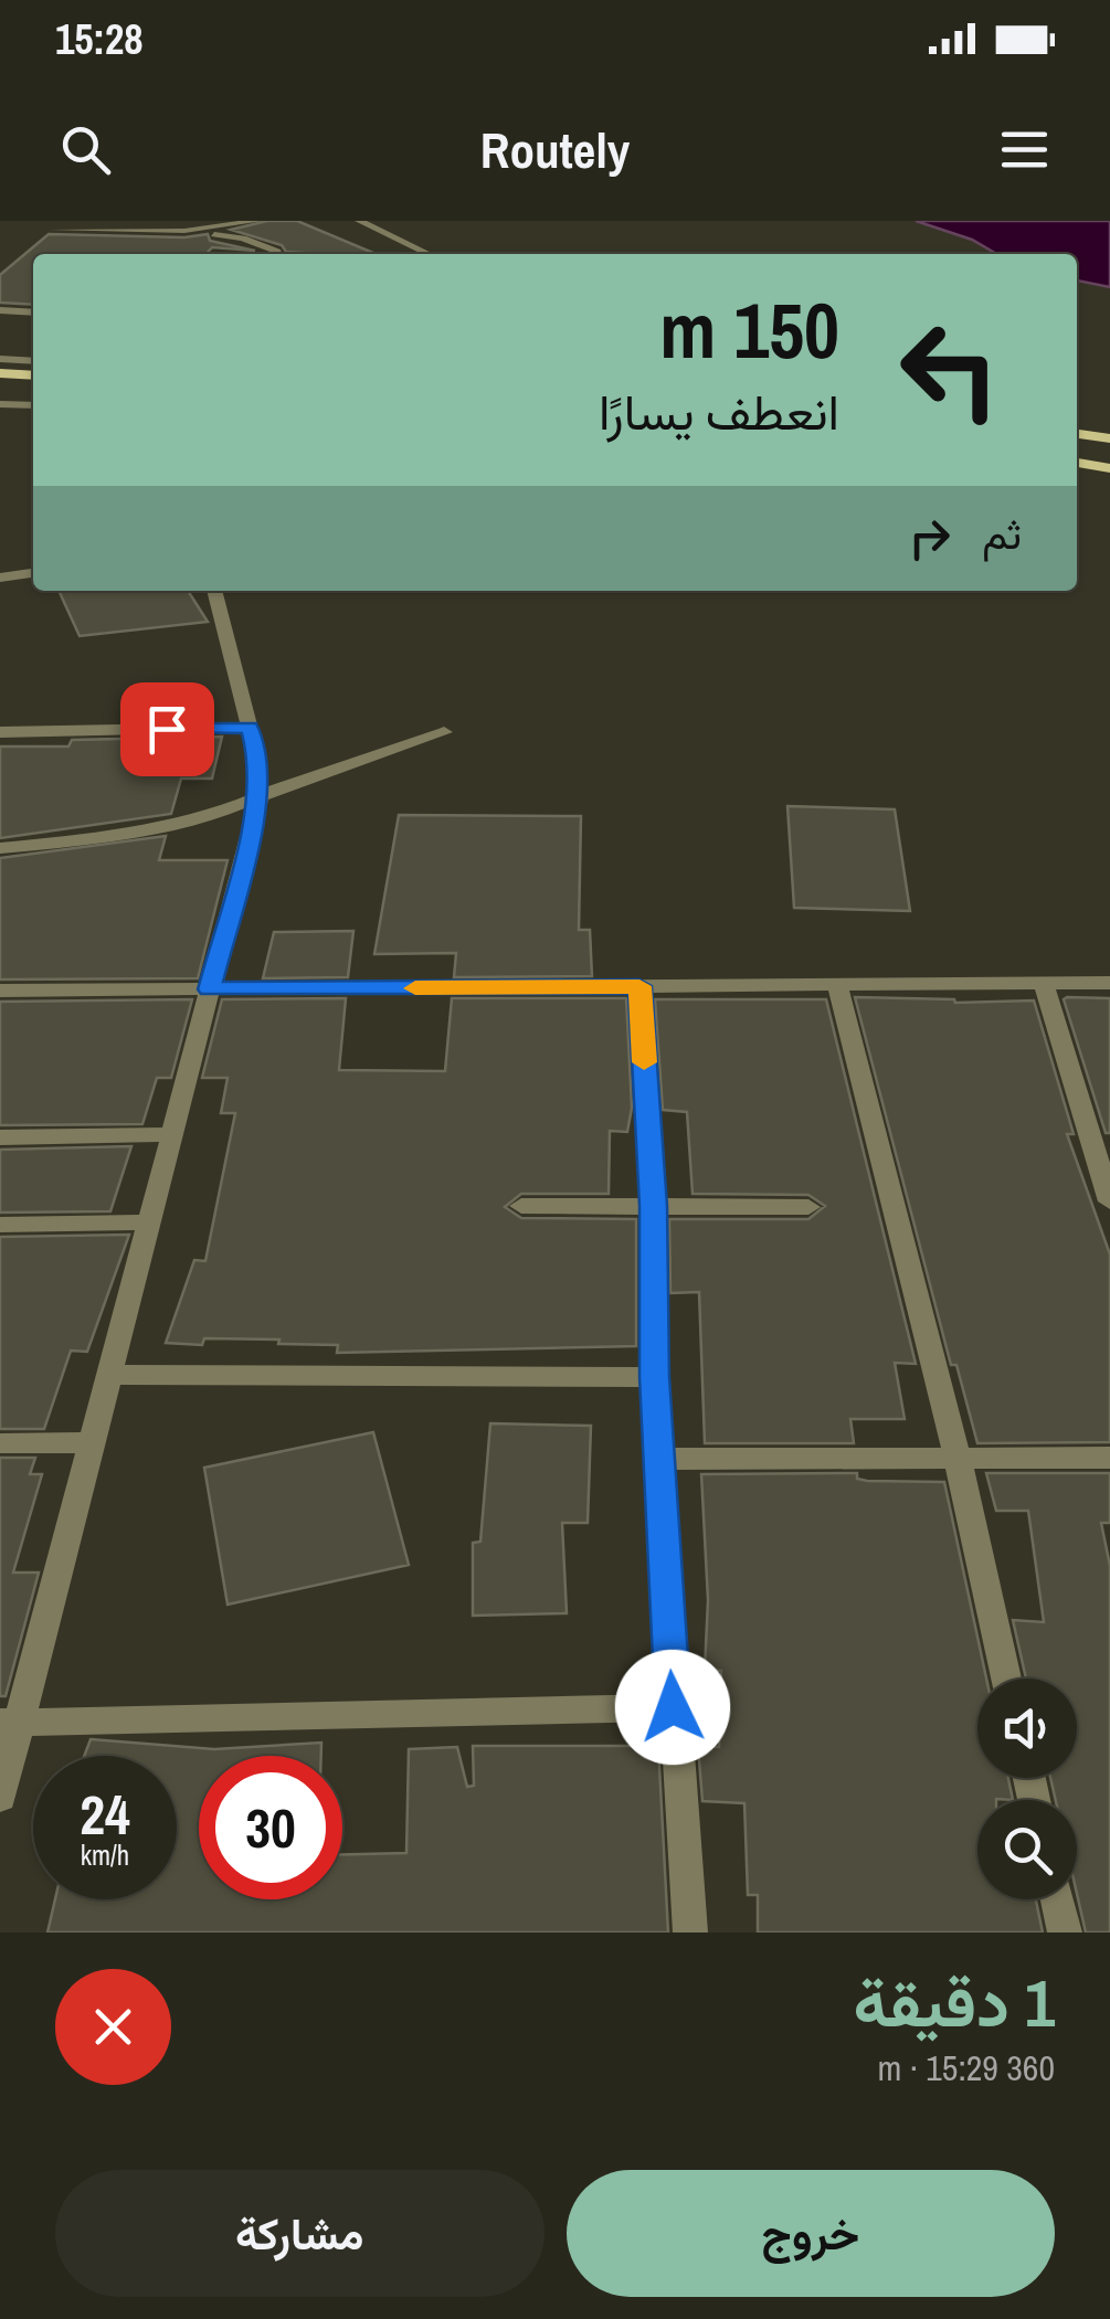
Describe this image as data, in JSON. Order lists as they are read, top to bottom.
{
  "page": {
    "status": "15:28",
    "header": "Routely",
    "turn": ["150 m", "انعطف يسارًا"],
    "then": "ثم",
    "speed": "24 km/h",
    "limit": "30",
    "heading": ["1 دقيقة", "360 m · 15:29"],
    "buttons": ["خروج", "مشاركة"]
  }
}
